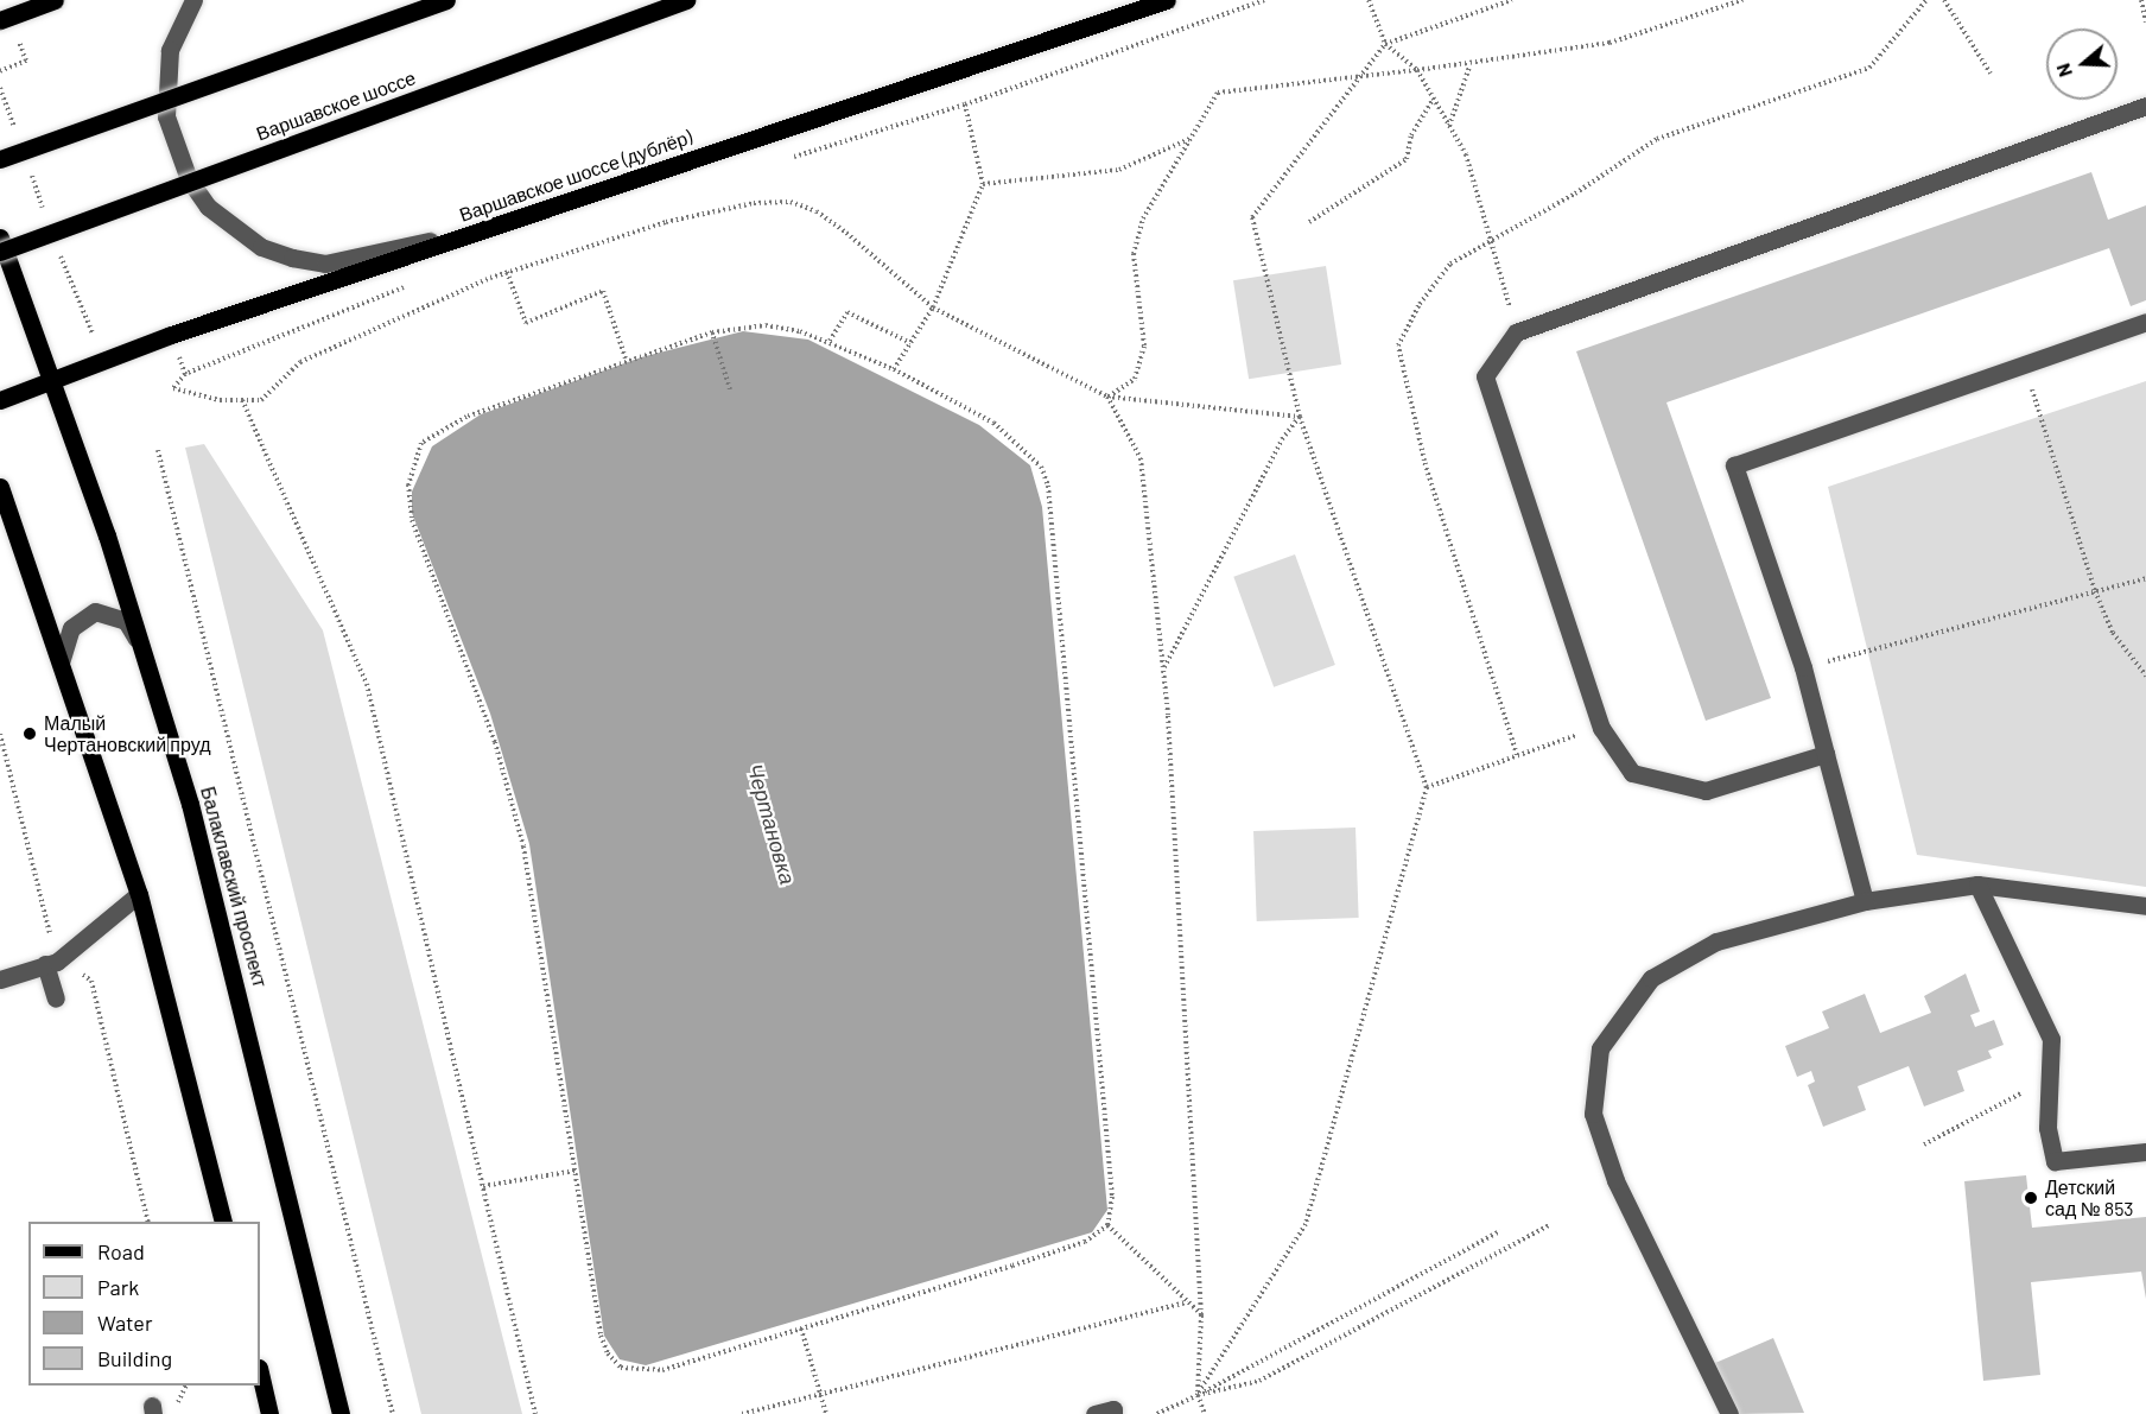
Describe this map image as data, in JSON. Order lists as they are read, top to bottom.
{
  "streets": {
    "main road": ["Варшавское шоссе", "Варшавское шоссе (дублёр)", "Балаклавский проспект"]
  },
  "crossings": [
    ["Варшавское шоссе (дублёр)", "Балаклавский проспект"]
  ],
  "water": ["Чертановка"],
  "places": ["Малый Чертановский пруд", "Детский сад № 853"],
  "legend": [
    "Road",
    "Park",
    "Water",
    "Building"
  ],
  "north": "left"
}
